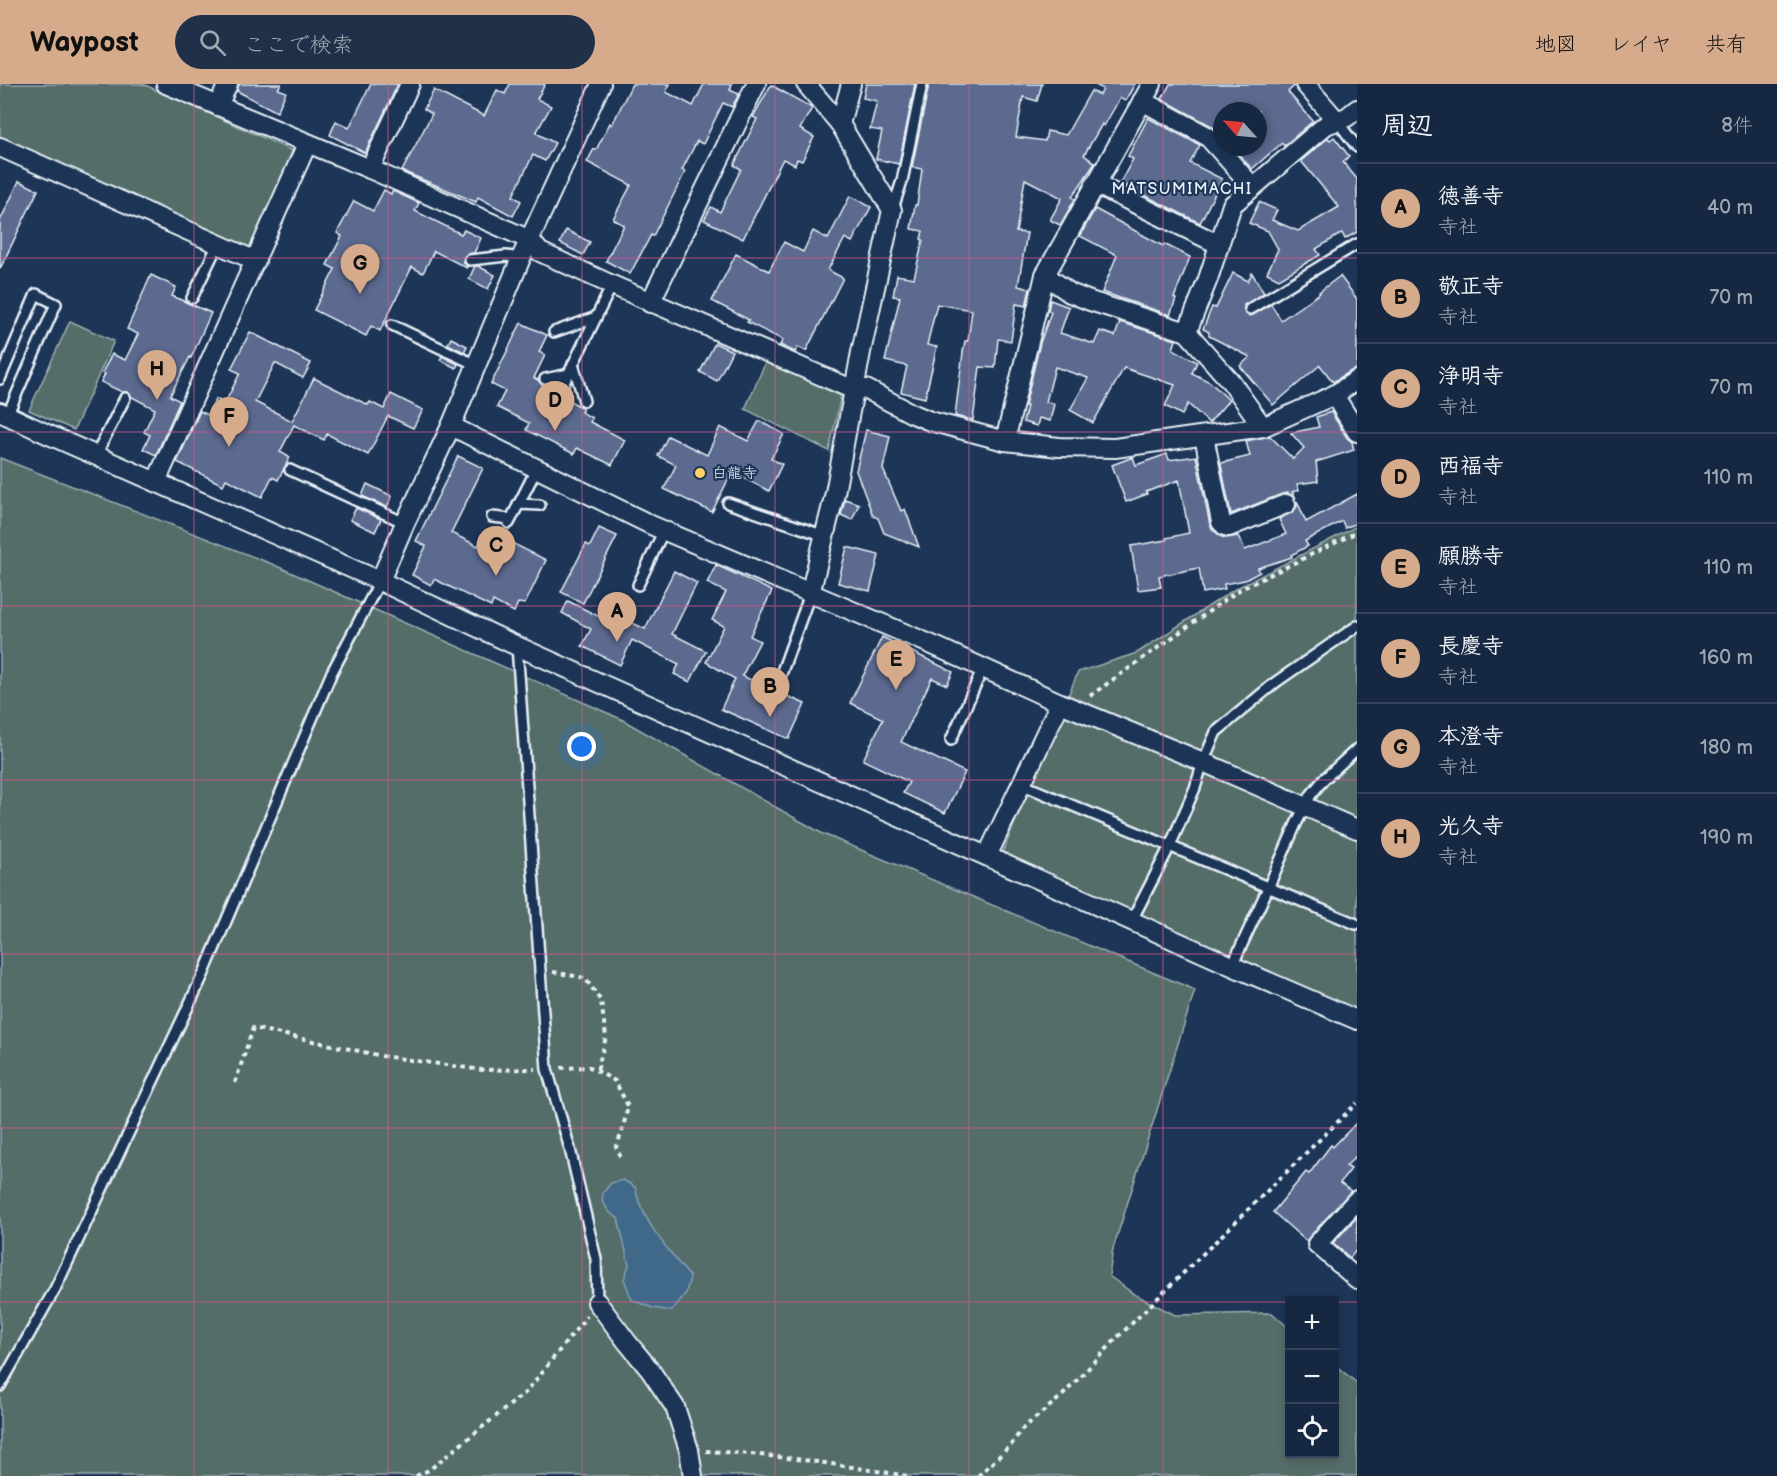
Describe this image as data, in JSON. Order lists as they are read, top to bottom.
{
  "districts": ["MATSUMIMACHI"],
  "places": ["白龍寺"],
  "north": "top left",
  "page": {
    "header": "Waypost",
    "search": "ここで検索",
    "nav": ["地図", "レイヤ", "共有"],
    "heading": ["周辺", "8件"],
    "list": [
      {
        "mark": "A",
        "name": "徳善寺",
        "note": "寺社",
        "value": "40 m"
      },
      {
        "mark": "B",
        "name": "敬正寺",
        "note": "寺社",
        "value": "70 m"
      },
      {
        "mark": "C",
        "name": "浄明寺",
        "note": "寺社",
        "value": "70 m"
      },
      {
        "mark": "D",
        "name": "西福寺",
        "note": "寺社",
        "value": "110 m"
      },
      {
        "mark": "E",
        "name": "願勝寺",
        "note": "寺社",
        "value": "110 m"
      },
      {
        "mark": "F",
        "name": "長慶寺",
        "note": "寺社",
        "value": "160 m"
      },
      {
        "mark": "G",
        "name": "本澄寺",
        "note": "寺社",
        "value": "180 m"
      },
      {
        "mark": "H",
        "name": "光久寺",
        "note": "寺社",
        "value": "190 m"
      }
    ],
    "pins": [
      "G",
      "H",
      "D",
      "F",
      "C",
      "A",
      "E",
      "B"
    ],
    "map_buttons": ["+", "−"]
  }
}
